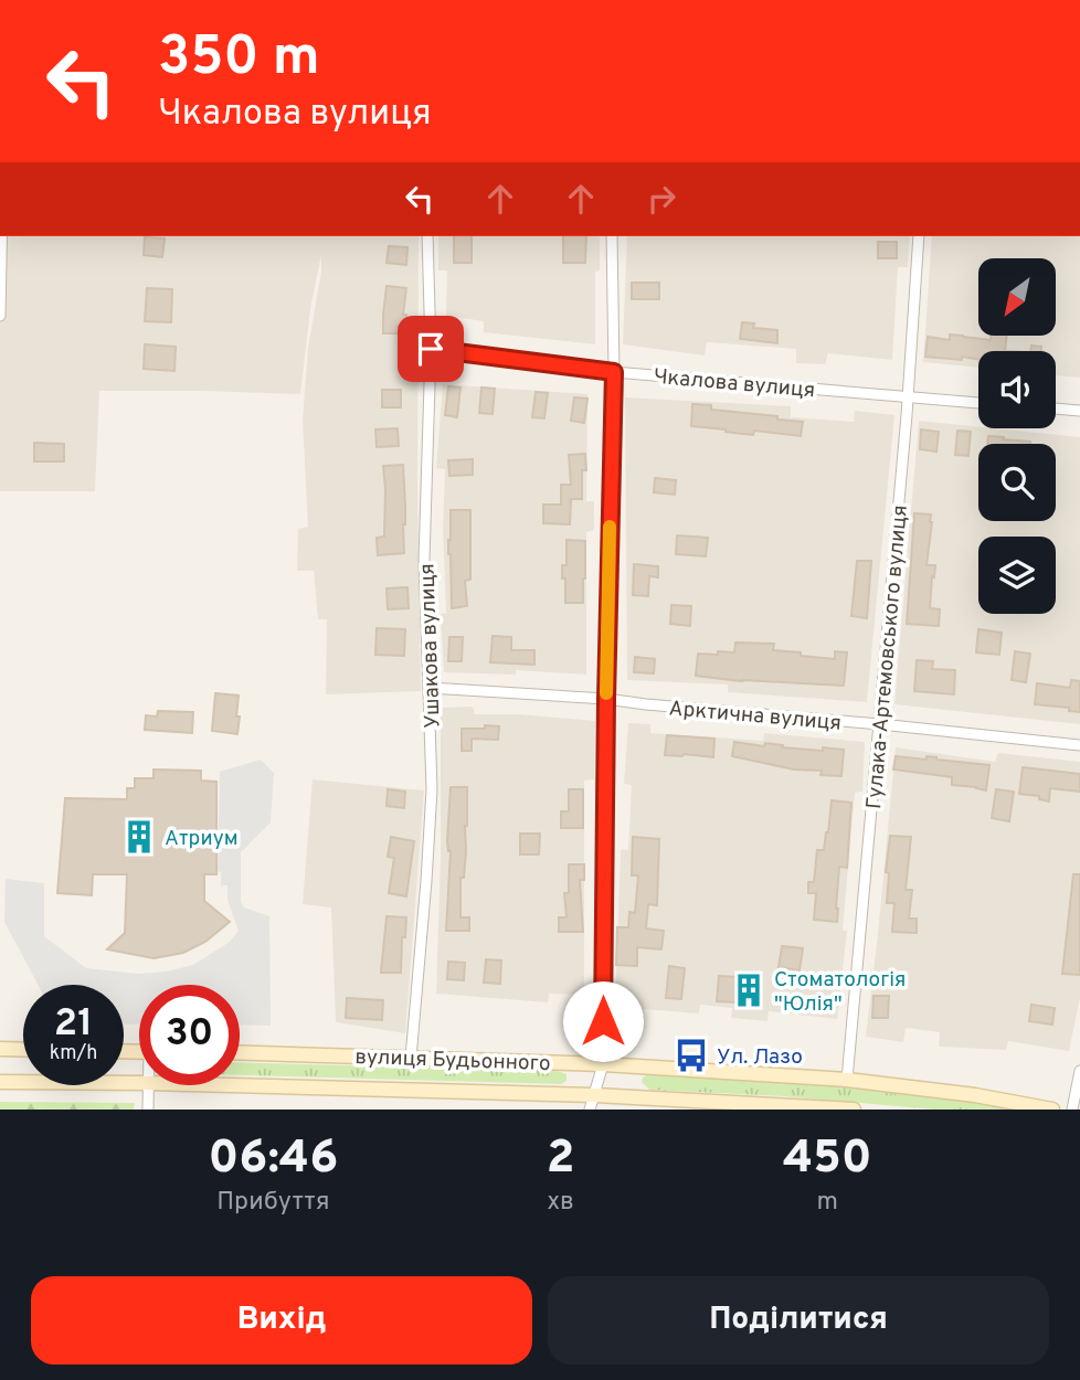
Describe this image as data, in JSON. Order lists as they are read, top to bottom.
{
  "streets": {
    "main road": ["вулиця Будьонного"],
    "street": [
      "Чкалова вулиця",
      "Ушакова вулиця",
      "Гулака-Артемовського вулиця",
      "Арктична вулиця"
    ]
  },
  "crossings": [
    ["Чкалова вулиця", "Ушакова вулиця"],
    ["Чкалова вулиця", "Гулака-Артемовського вулиця"],
    ["Ушакова вулиця", "Арктична вулиця"],
    ["Ушакова вулиця", "вулиця Будьонного"],
    ["Гулака-Артемовського вулиця", "Арктична вулиця"],
    ["Гулака-Артемовського вулиця", "вулиця Будьонного"]
  ],
  "places": {
    "building": ["Атриум", "Стоматологія \"Юлія\""],
    "bus stop": ["Ул. Лазо"]
  },
  "north": "bottom left",
  "page": {
    "turn": ["350 m", "Чкалова вулиця"],
    "speed": "21 km/h",
    "limit": "30",
    "eta": [
      "06:46",
      "Прибуття",
      "2",
      "хв",
      "450",
      "m"
    ],
    "buttons": ["Вихід", "Поділитися"]
  }
}
